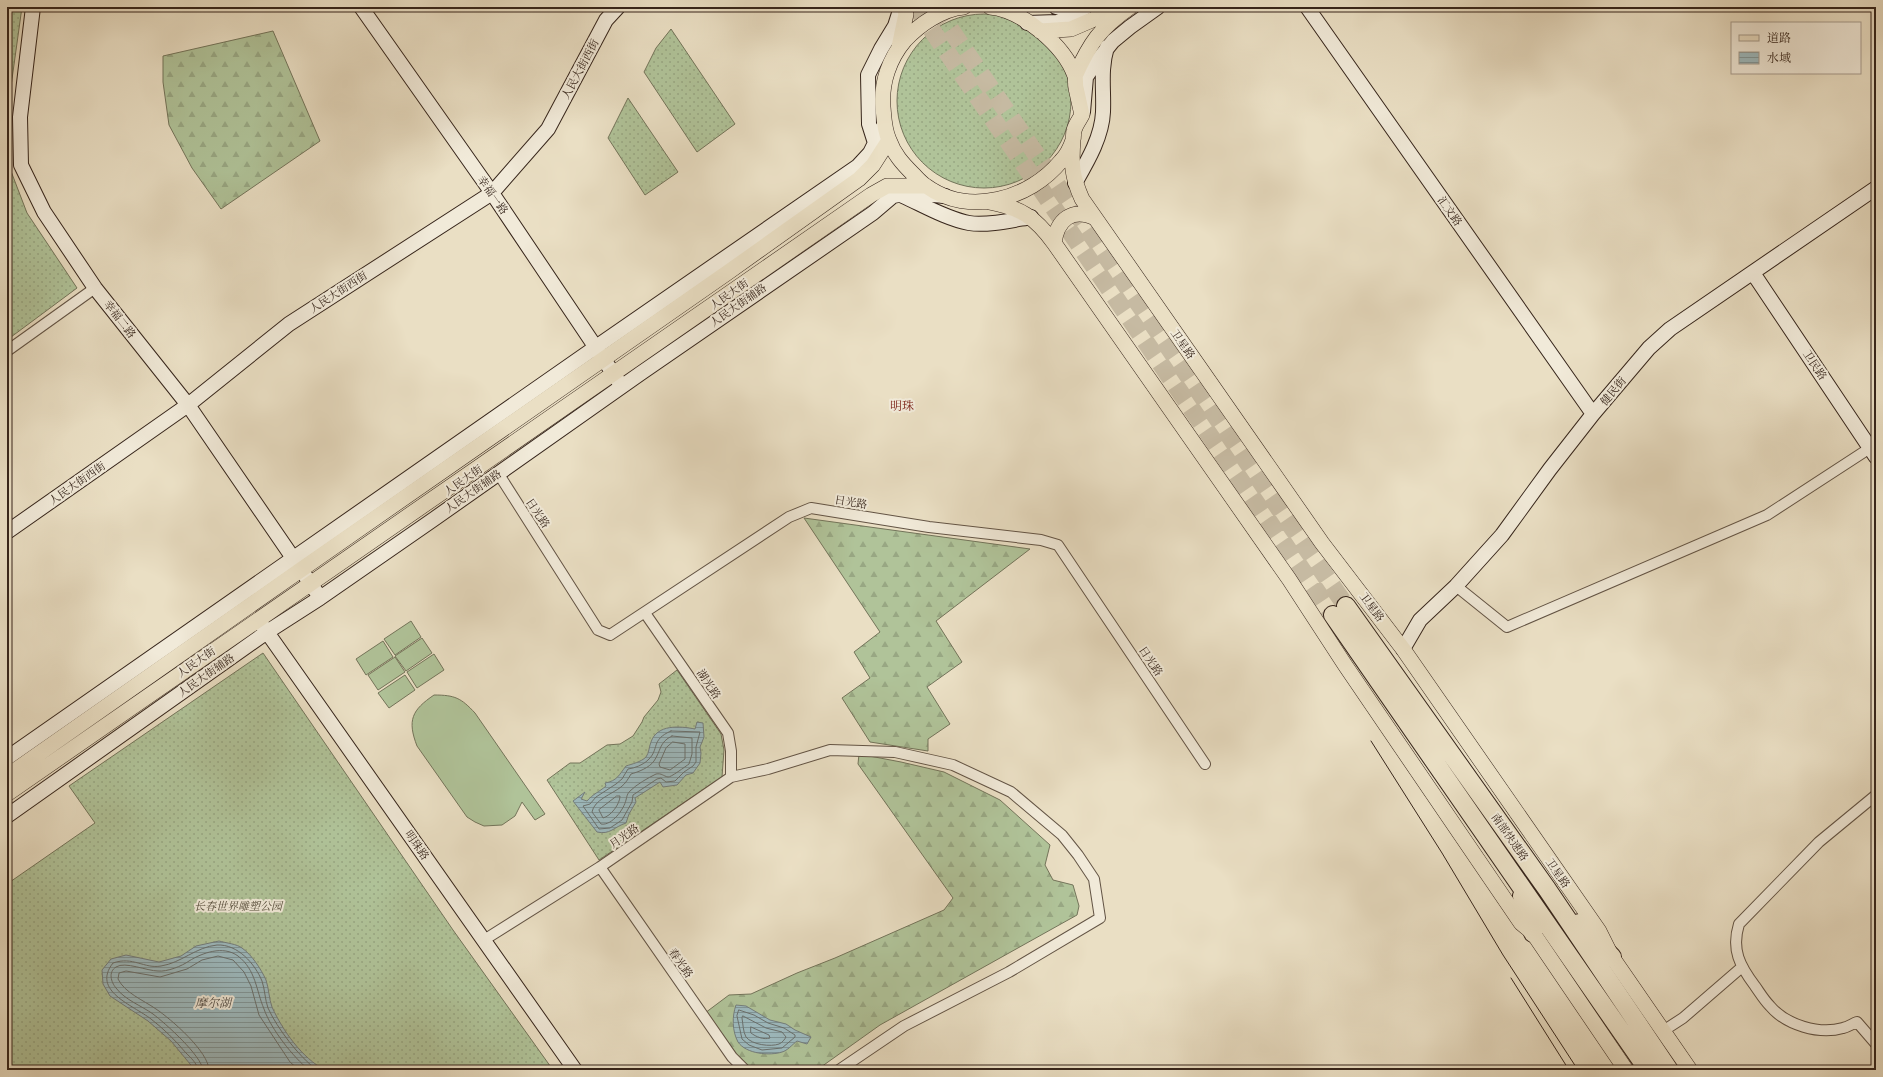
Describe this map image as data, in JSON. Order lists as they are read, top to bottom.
{
  "streets": {
    "highway": ["南部快速路"],
    "main road": ["人民大街", "卫星路"],
    "street": [
      "人民大街西街",
      "幸福一路",
      "汇文路",
      "人民大街辅路",
      "幸福二路",
      "卫民路",
      "健民街",
      "日光路",
      "湖光路",
      "月光路",
      "明珠路",
      "春光路"
    ]
  },
  "crossings": [
    ["人民大街西街", "幸福一路"],
    ["人民大街西街", "幸福二路"],
    ["幸福一路", "人民大街"],
    ["幸福一路", "人民大街辅路"],
    ["汇文路", "健民街"],
    ["人民大街", "人民大街辅路"],
    ["人民大街", "幸福二路"],
    ["人民大街", "明珠路"],
    ["人民大街辅路", "幸福二路"],
    ["人民大街辅路", "日光路"],
    ["人民大街辅路", "明珠路"],
    ["卫星路", "健民街"],
    ["卫民路", "健民街"],
    ["日光路", "湖光路"],
    ["湖光路", "月光路"],
    ["月光路", "明珠路"],
    ["月光路", "春光路"]
  ],
  "districts": ["明珠"],
  "water": ["摩尔湖"],
  "parks": ["长春世界雕塑公园"],
  "legend": ["道路", "水域"]
}
